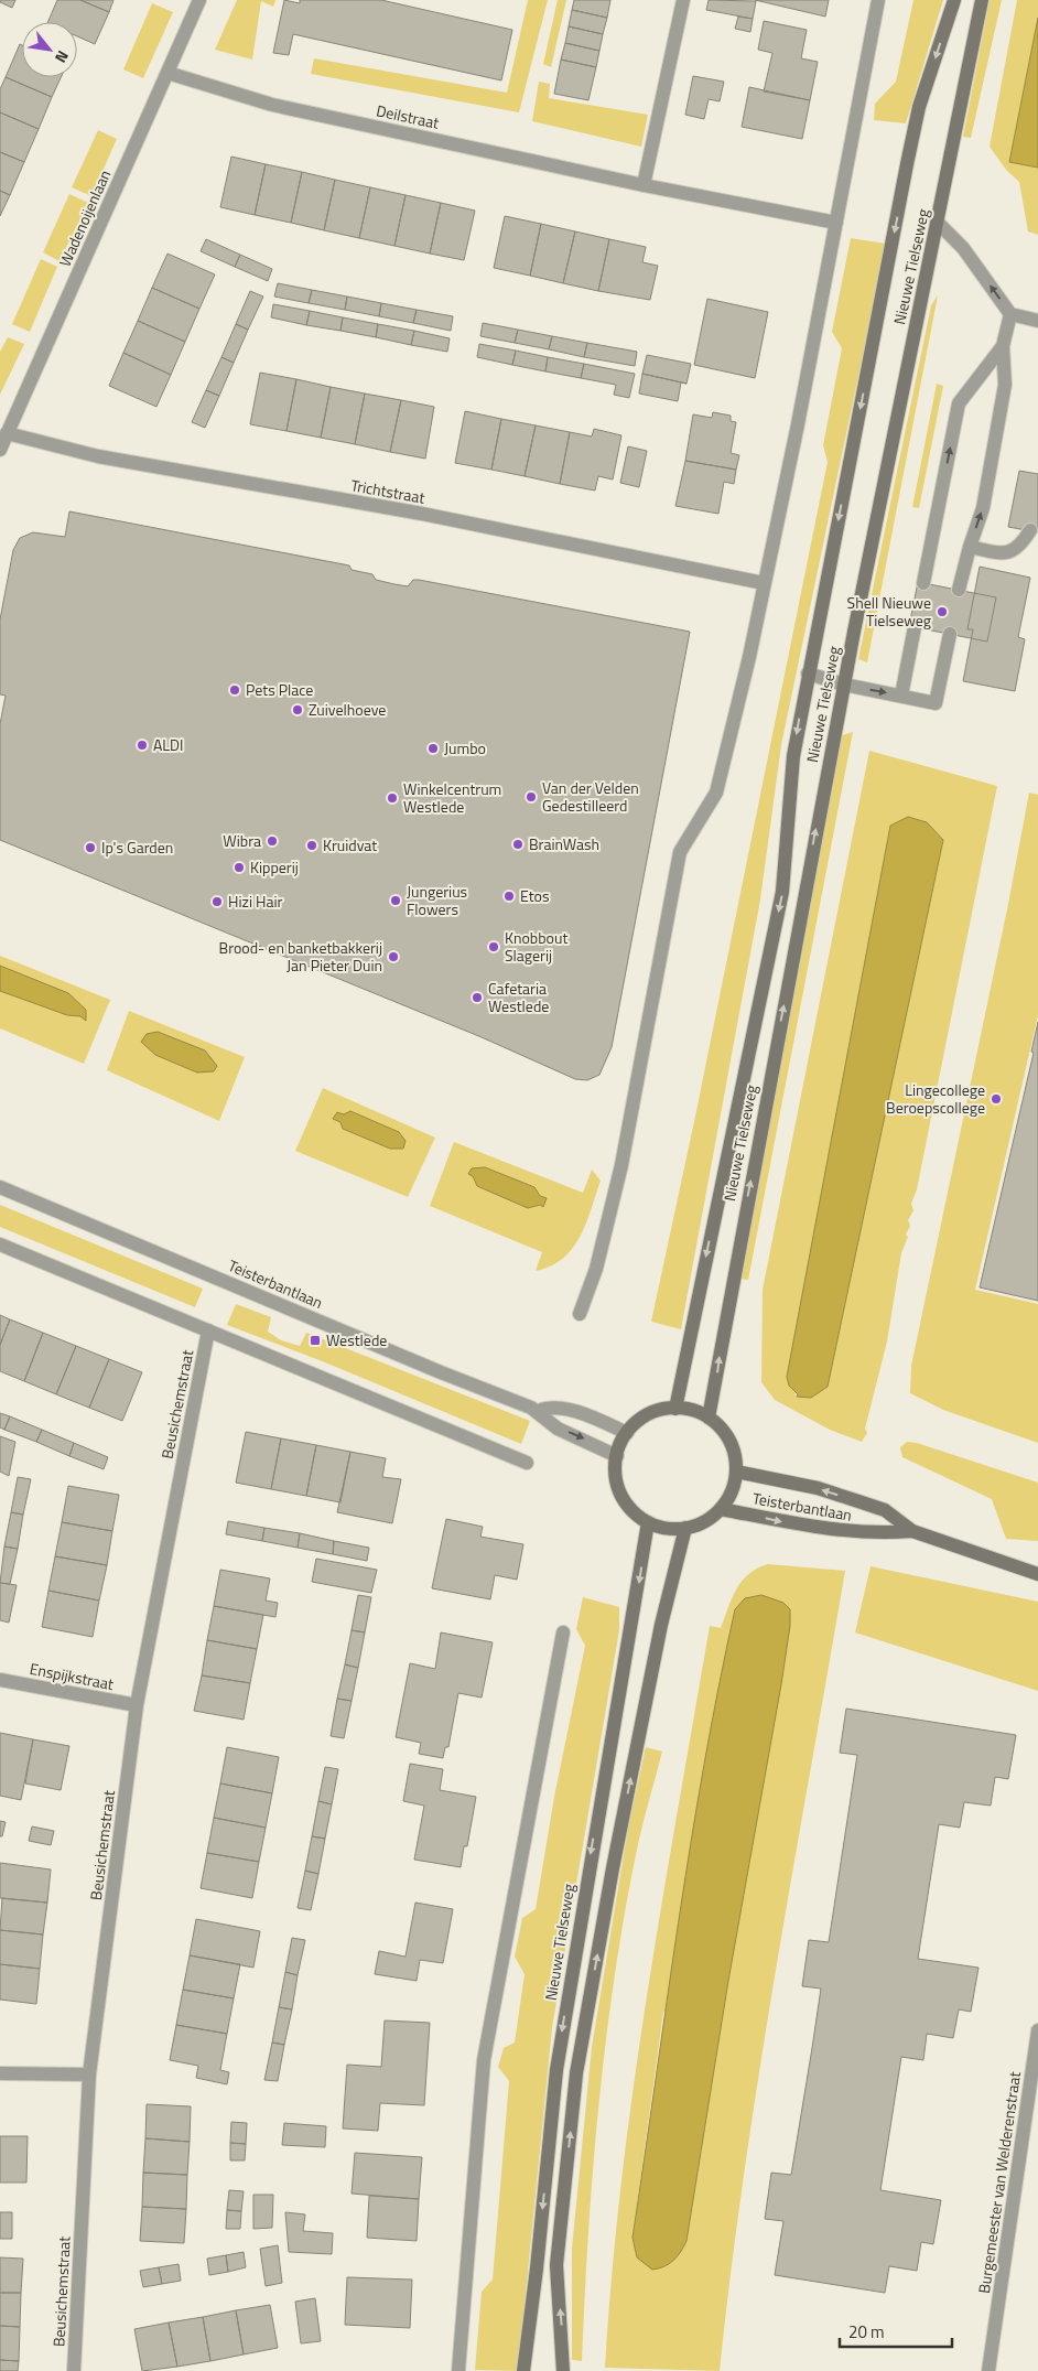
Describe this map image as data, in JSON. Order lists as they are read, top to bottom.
{
  "streets": {
    "main road": ["Nieuwe Tielseweg", "Teisterbantlaan"],
    "street": [
      "Deilstraat",
      "Wadenoijenlaan",
      "Trichtstraat",
      "Beusichemstraat",
      "Enspijkstraat",
      "Burgemeester van Welderenstraat"
    ]
  },
  "crossings": [
    ["Deilstraat", "Wadenoijenlaan"],
    ["Wadenoijenlaan", "Trichtstraat"],
    ["Nieuwe Tielseweg", "Teisterbantlaan"],
    ["Beusichemstraat", "Enspijkstraat"]
  ],
  "places": {
    "other": [
      "Shell Nieuwe Tielseweg",
      "Pets Place",
      "Zuivelhoeve",
      "ALDI",
      "Jumbo",
      "Van der Velden Gedestilleerd",
      "Winkelcentrum Westlede",
      "Wibra",
      "BrainWash",
      "Kruidvat",
      "Ip's Garden",
      "Kipperij",
      "Etos",
      "Jungerius Flowers",
      "Hizi Hair",
      "Knobbout Slagerij",
      "Brood- en banketbakkerij Jan Pieter Duin",
      "Cafetaria Westlede",
      "Lingecollege Beroepscollege"
    ],
    "transit": ["Westlede"]
  },
  "scale_bar": "20 m",
  "north": "bottom right"
}
